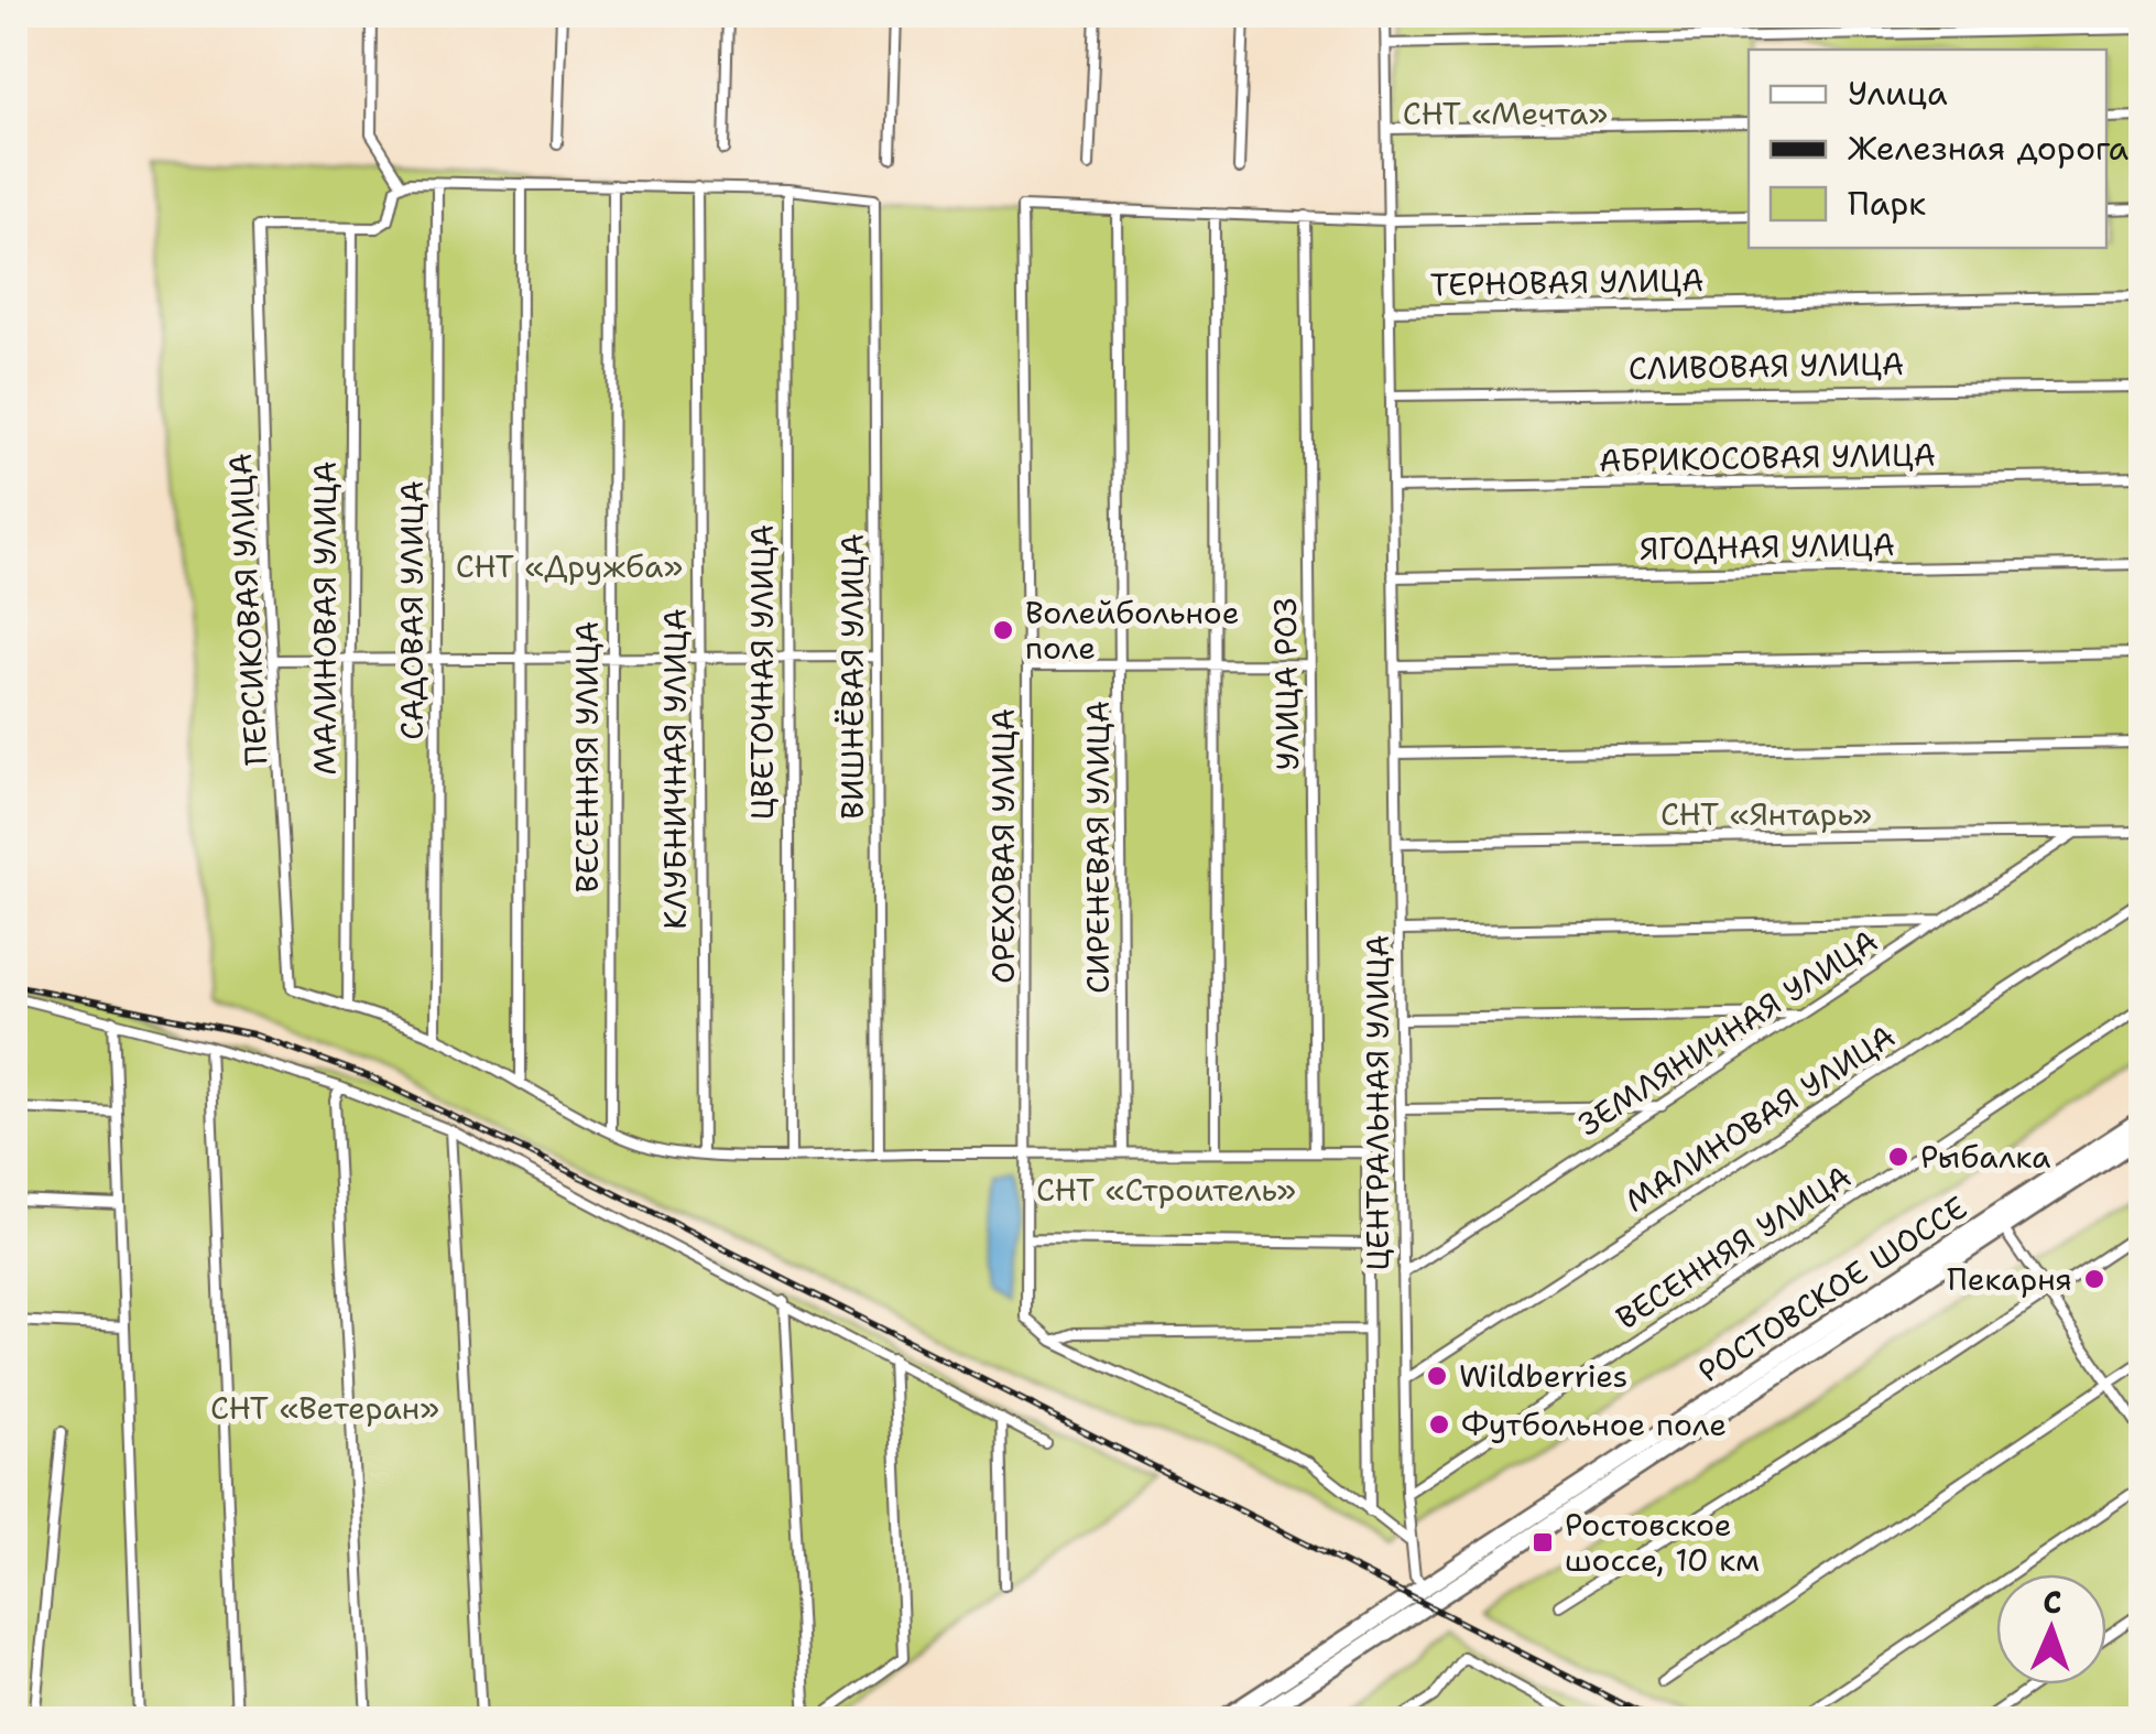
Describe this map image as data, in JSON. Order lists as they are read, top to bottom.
{
  "streets": {
    "highway": ["РОСТОВСКОЕ ШОССЕ"],
    "street": [
      "ТЕРНОВАЯ УЛИЦА",
      "СЛИВОВАЯ УЛИЦА",
      "АБРИКОСОВАЯ УЛИЦА",
      "ЯГОДНАЯ УЛИЦА",
      "ПЕРСИКОВАЯ УЛИЦА",
      "САДОВАЯ УЛИЦА",
      "МАЛИНОВАЯ УЛИЦА",
      "ЦВЕТОЧНАЯ УЛИЦА",
      "ВИШНЁВАЯ УЛИЦА",
      "УЛИЦА РОЗ",
      "ВЕСЕННЯЯ УЛИЦА",
      "КЛУБНИЧНАЯ УЛИЦА",
      "ОРЕХОВАЯ УЛИЦА",
      "СИРЕНЕВАЯ УЛИЦА",
      "ЗЕМЛЯНИЧНАЯ УЛИЦА",
      "ЦЕНТРАЛЬНАЯ УЛИЦА"
    ]
  },
  "crossings": [
    ["ТЕРНОВАЯ УЛИЦА", "ЦЕНТРАЛЬНАЯ УЛИЦА"],
    ["СЛИВОВАЯ УЛИЦА", "ЦЕНТРАЛЬНАЯ УЛИЦА"],
    ["АБРИКОСОВАЯ УЛИЦА", "ЦЕНТРАЛЬНАЯ УЛИЦА"],
    ["ЯГОДНАЯ УЛИЦА", "ЦЕНТРАЛЬНАЯ УЛИЦА"],
    ["ПЕРСИКОВАЯ УЛИЦА", "МАЛИНОВАЯ УЛИЦА"],
    ["МАЛИНОВАЯ УЛИЦА", "ЦЕНТРАЛЬНАЯ УЛИЦА"],
    ["ЦВЕТОЧНАЯ УЛИЦА", "ВИШНЁВАЯ УЛИЦА"],
    ["ВЕСЕННЯЯ УЛИЦА", "ЦЕНТРАЛЬНАЯ УЛИЦА"],
    ["ОРЕХОВАЯ УЛИЦА", "СИРЕНЕВАЯ УЛИЦА"],
    ["ЗЕМЛЯНИЧНАЯ УЛИЦА", "ЦЕНТРАЛЬНАЯ УЛИЦА"]
  ],
  "parks": [
    "СНТ «Мечта»",
    "СНТ «Дружба»",
    "СНТ «Янтарь»",
    "СНТ «Строитель»",
    "СНТ «Ветеран»"
  ],
  "places": {
    "other": [
      "Волейбольное поле",
      "Рыбалка",
      "Пекарня",
      "Wildberries",
      "Футбольное поле"
    ],
    "transit": ["Ростовское шоссе, 10 км"]
  },
  "legend": ["Улица", "Железная дорога", "Парк"],
  "north": "top"
}
